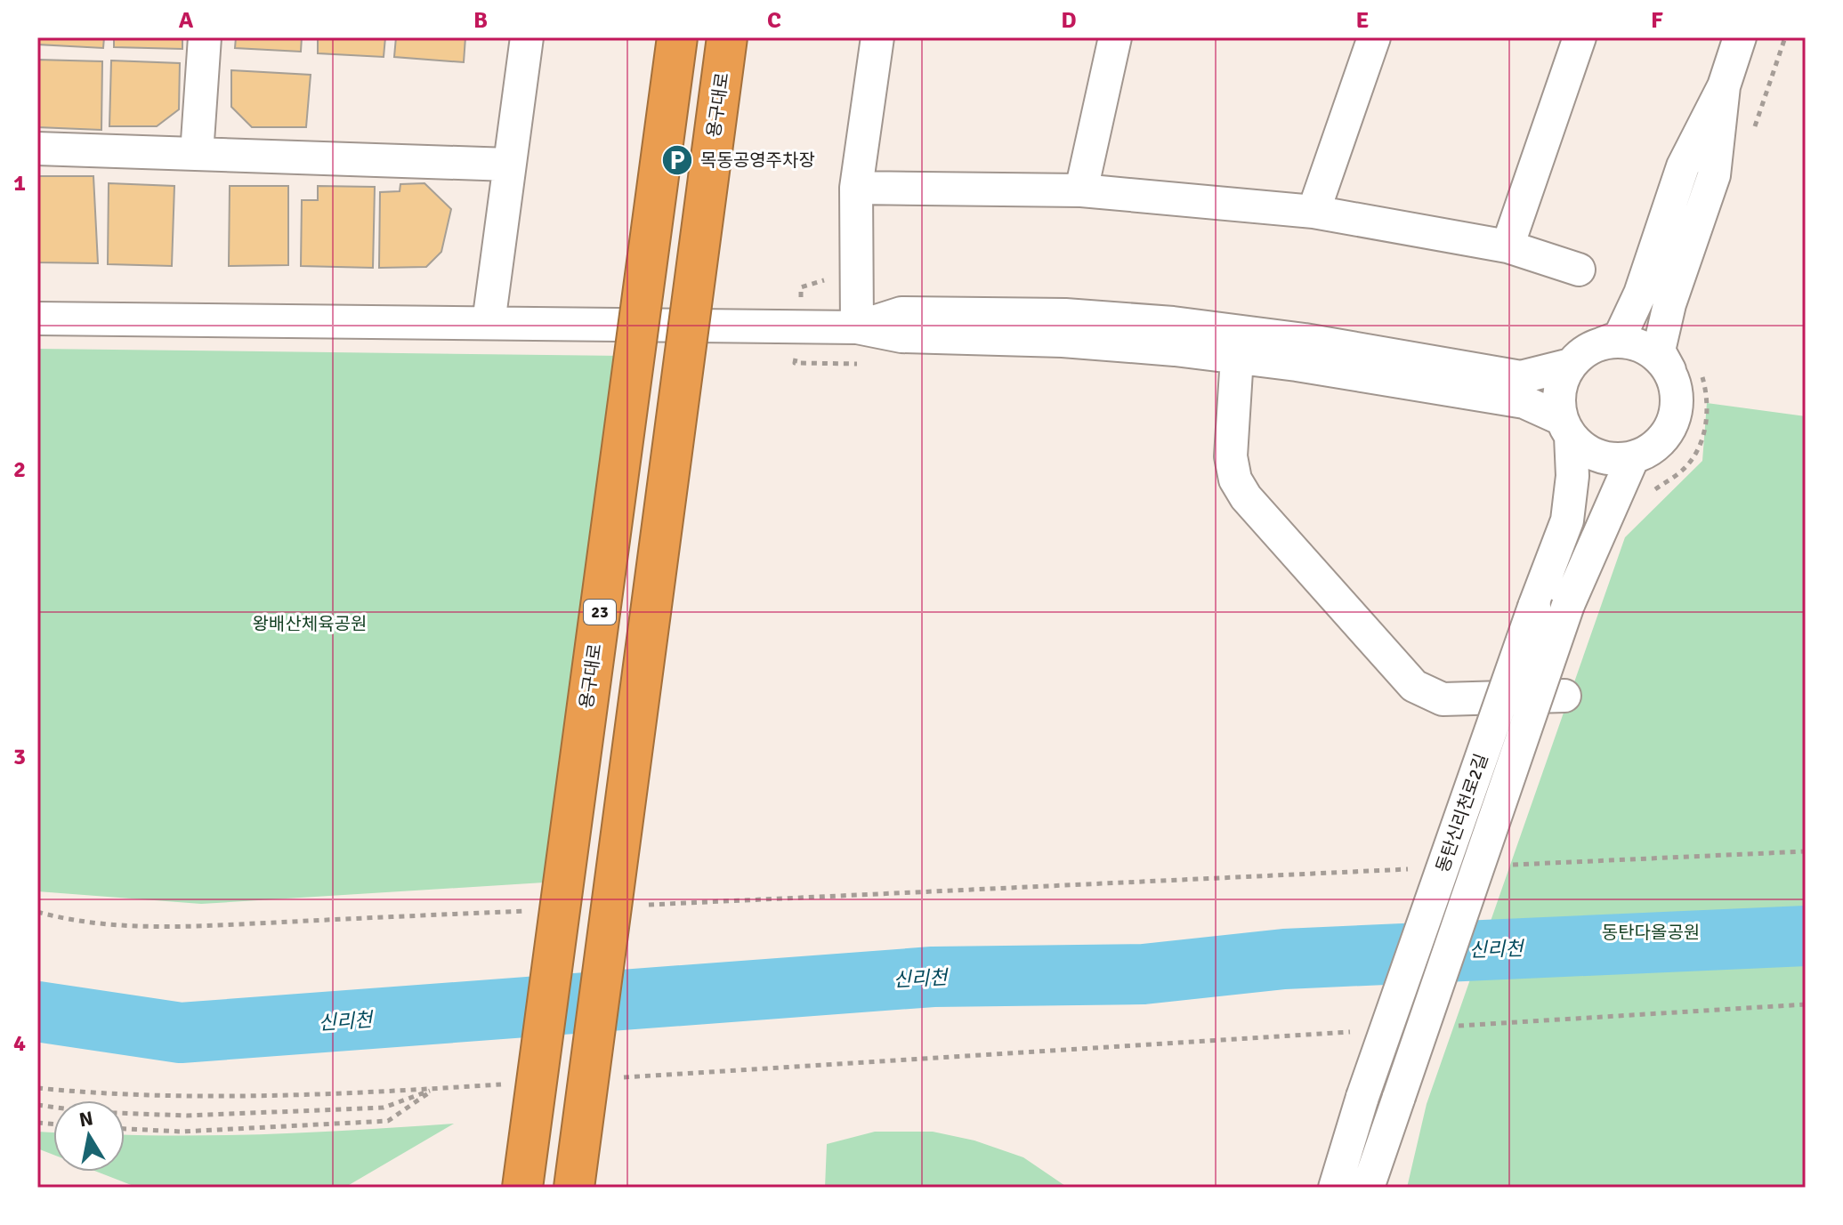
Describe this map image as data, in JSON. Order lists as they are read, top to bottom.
{
  "streets": {
    "highway": ["용구대로", "23"],
    "street": ["동탄신리천로2길"]
  },
  "water": ["신리천"],
  "parks": ["왕배산체육공원", "동탄다올공원"],
  "places": {
    "parking": ["목동공영주차장"]
  },
  "north": "top",
  "grid": {
    "columns": [
      "A",
      "B",
      "C",
      "D",
      "E",
      "F"
    ],
    "rows": [
      "1",
      "2",
      "3",
      "4"
    ]
  }
}
